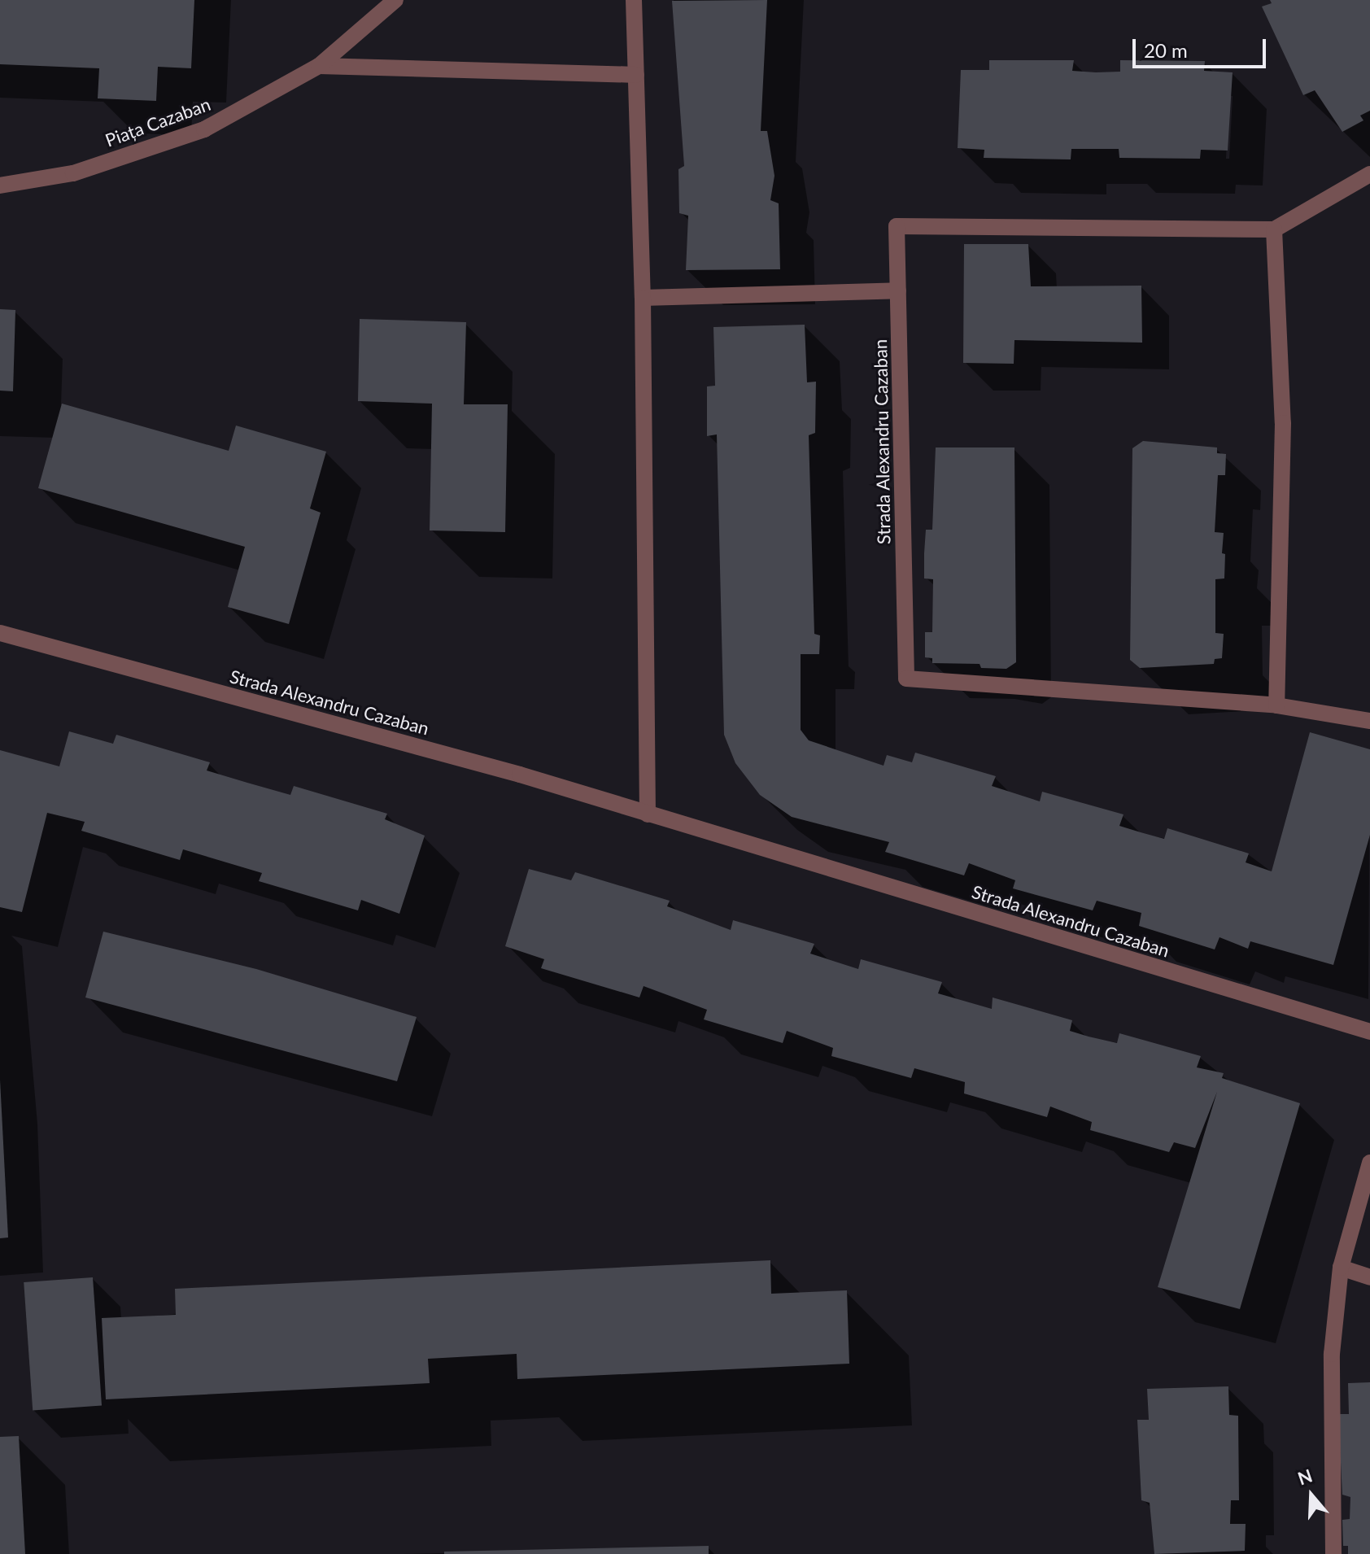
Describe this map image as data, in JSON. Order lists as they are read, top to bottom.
{
  "streets": {
    "street": ["Piața Cazaban", "Strada Alexandru Cazaban"]
  },
  "scale_bar": "20 m",
  "north": "top"
}
